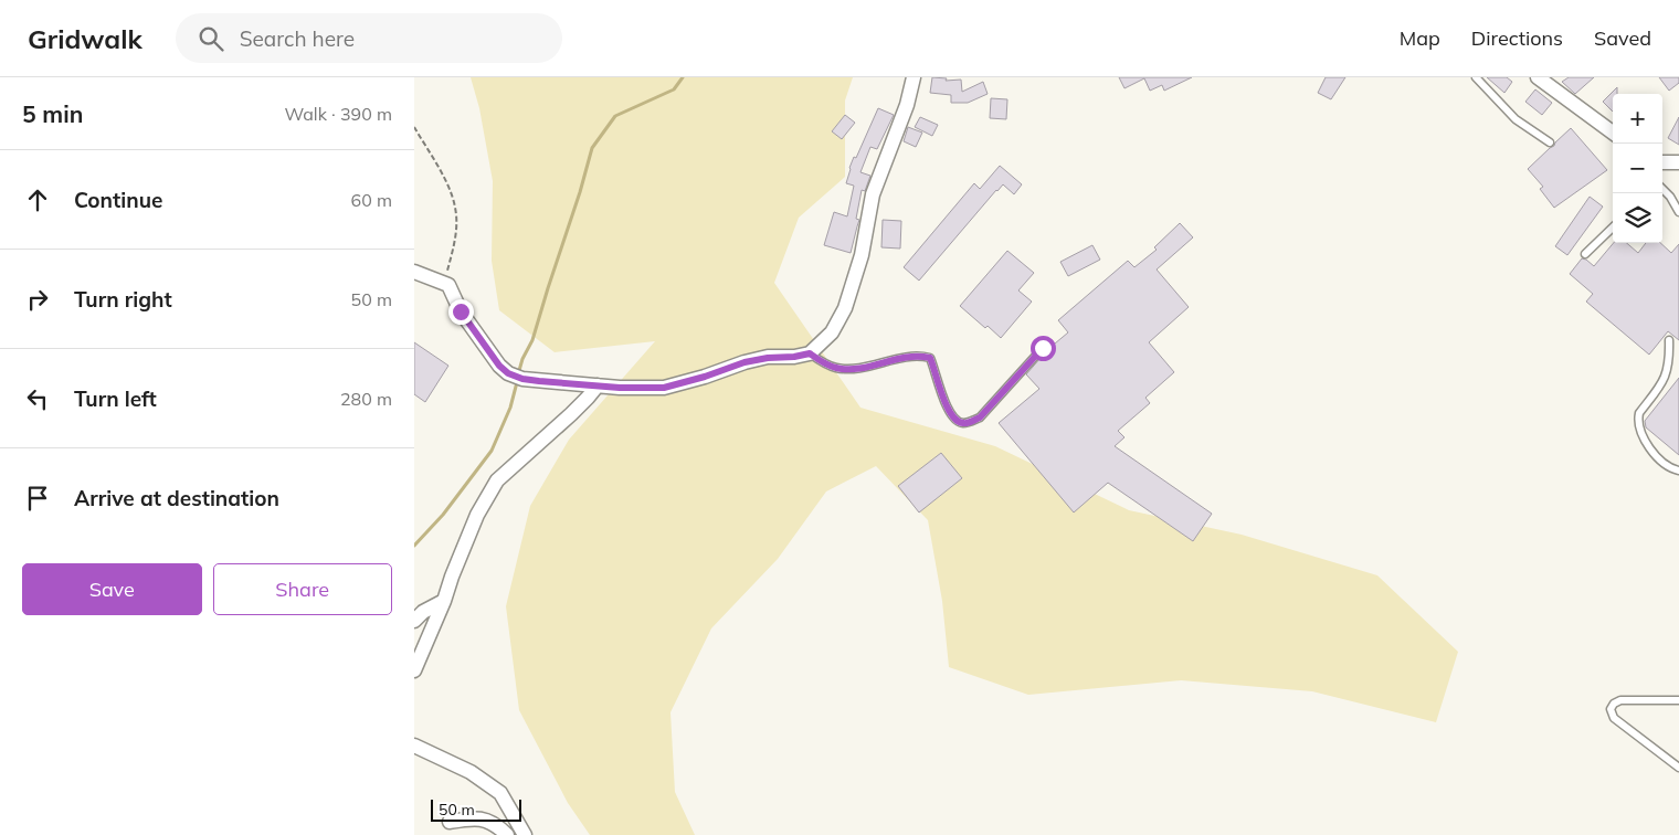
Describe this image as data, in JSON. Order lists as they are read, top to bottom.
{
  "scale_bar": "50 m",
  "page": {
    "header": "Gridwalk",
    "search": "Search here",
    "nav": ["Map", "Directions", "Saved"],
    "heading": ["5 min", "Walk · 390 m"],
    "map_buttons": ["+", "−"],
    "list": [
      ["Continue", "60 m"],
      ["Turn right", "50 m"],
      ["Turn left", "280 m"],
      "Arrive at destination"
    ],
    "buttons": ["Save", "Share"],
    "scale": "50 m"
  }
}
